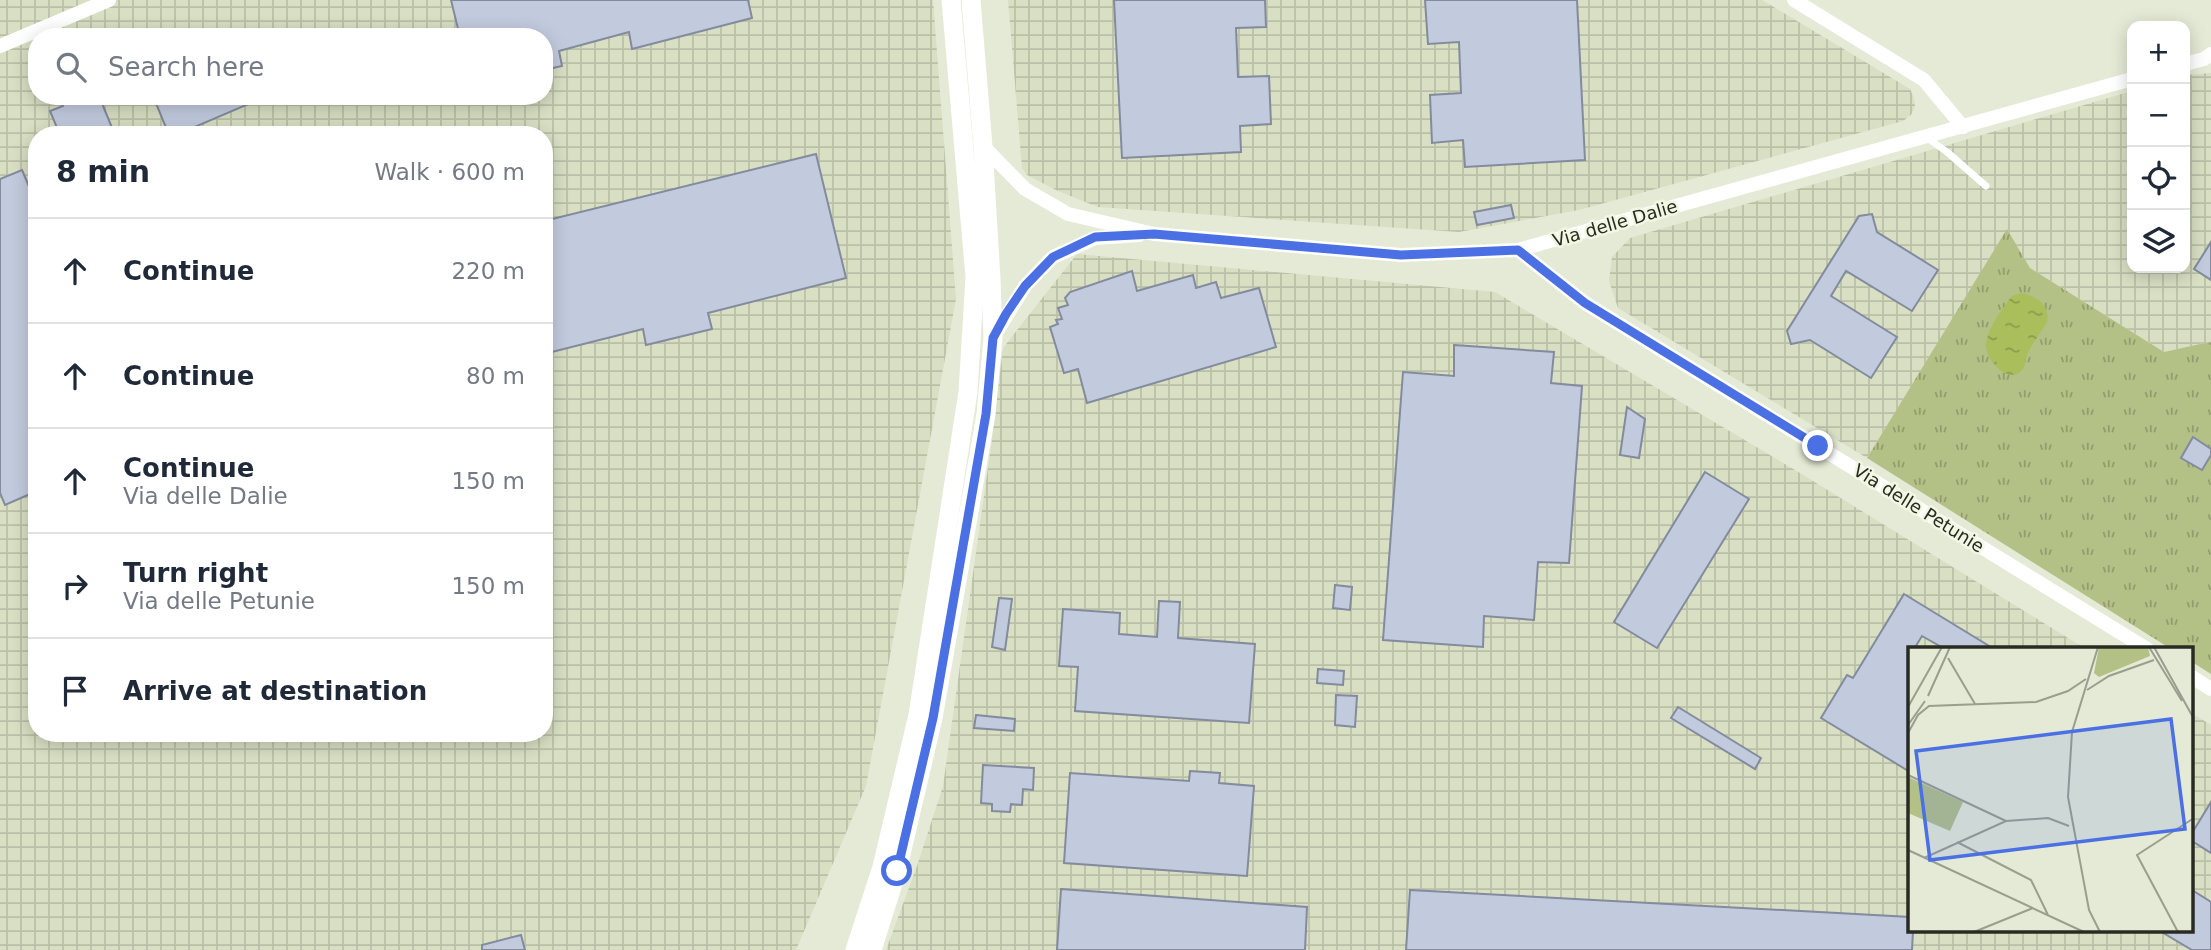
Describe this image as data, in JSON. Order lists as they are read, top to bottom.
{
  "streets": {
    "street": ["Via delle Dalie", "Via delle Petunie"]
  },
  "crossings": [
    ["Via delle Dalie", "Via delle Petunie"]
  ],
  "page": {
    "map_buttons": ["+", "−"],
    "search": "Search here",
    "heading": ["8 min", "Walk · 600 m"],
    "list": [
      ["Continue", "220 m"],
      ["Continue", "80 m"],
      ["Continue", "Via delle Dalie", "150 m"],
      ["Turn right", "Via delle Petunie", "150 m"],
      "Arrive at destination"
    ]
  }
}
